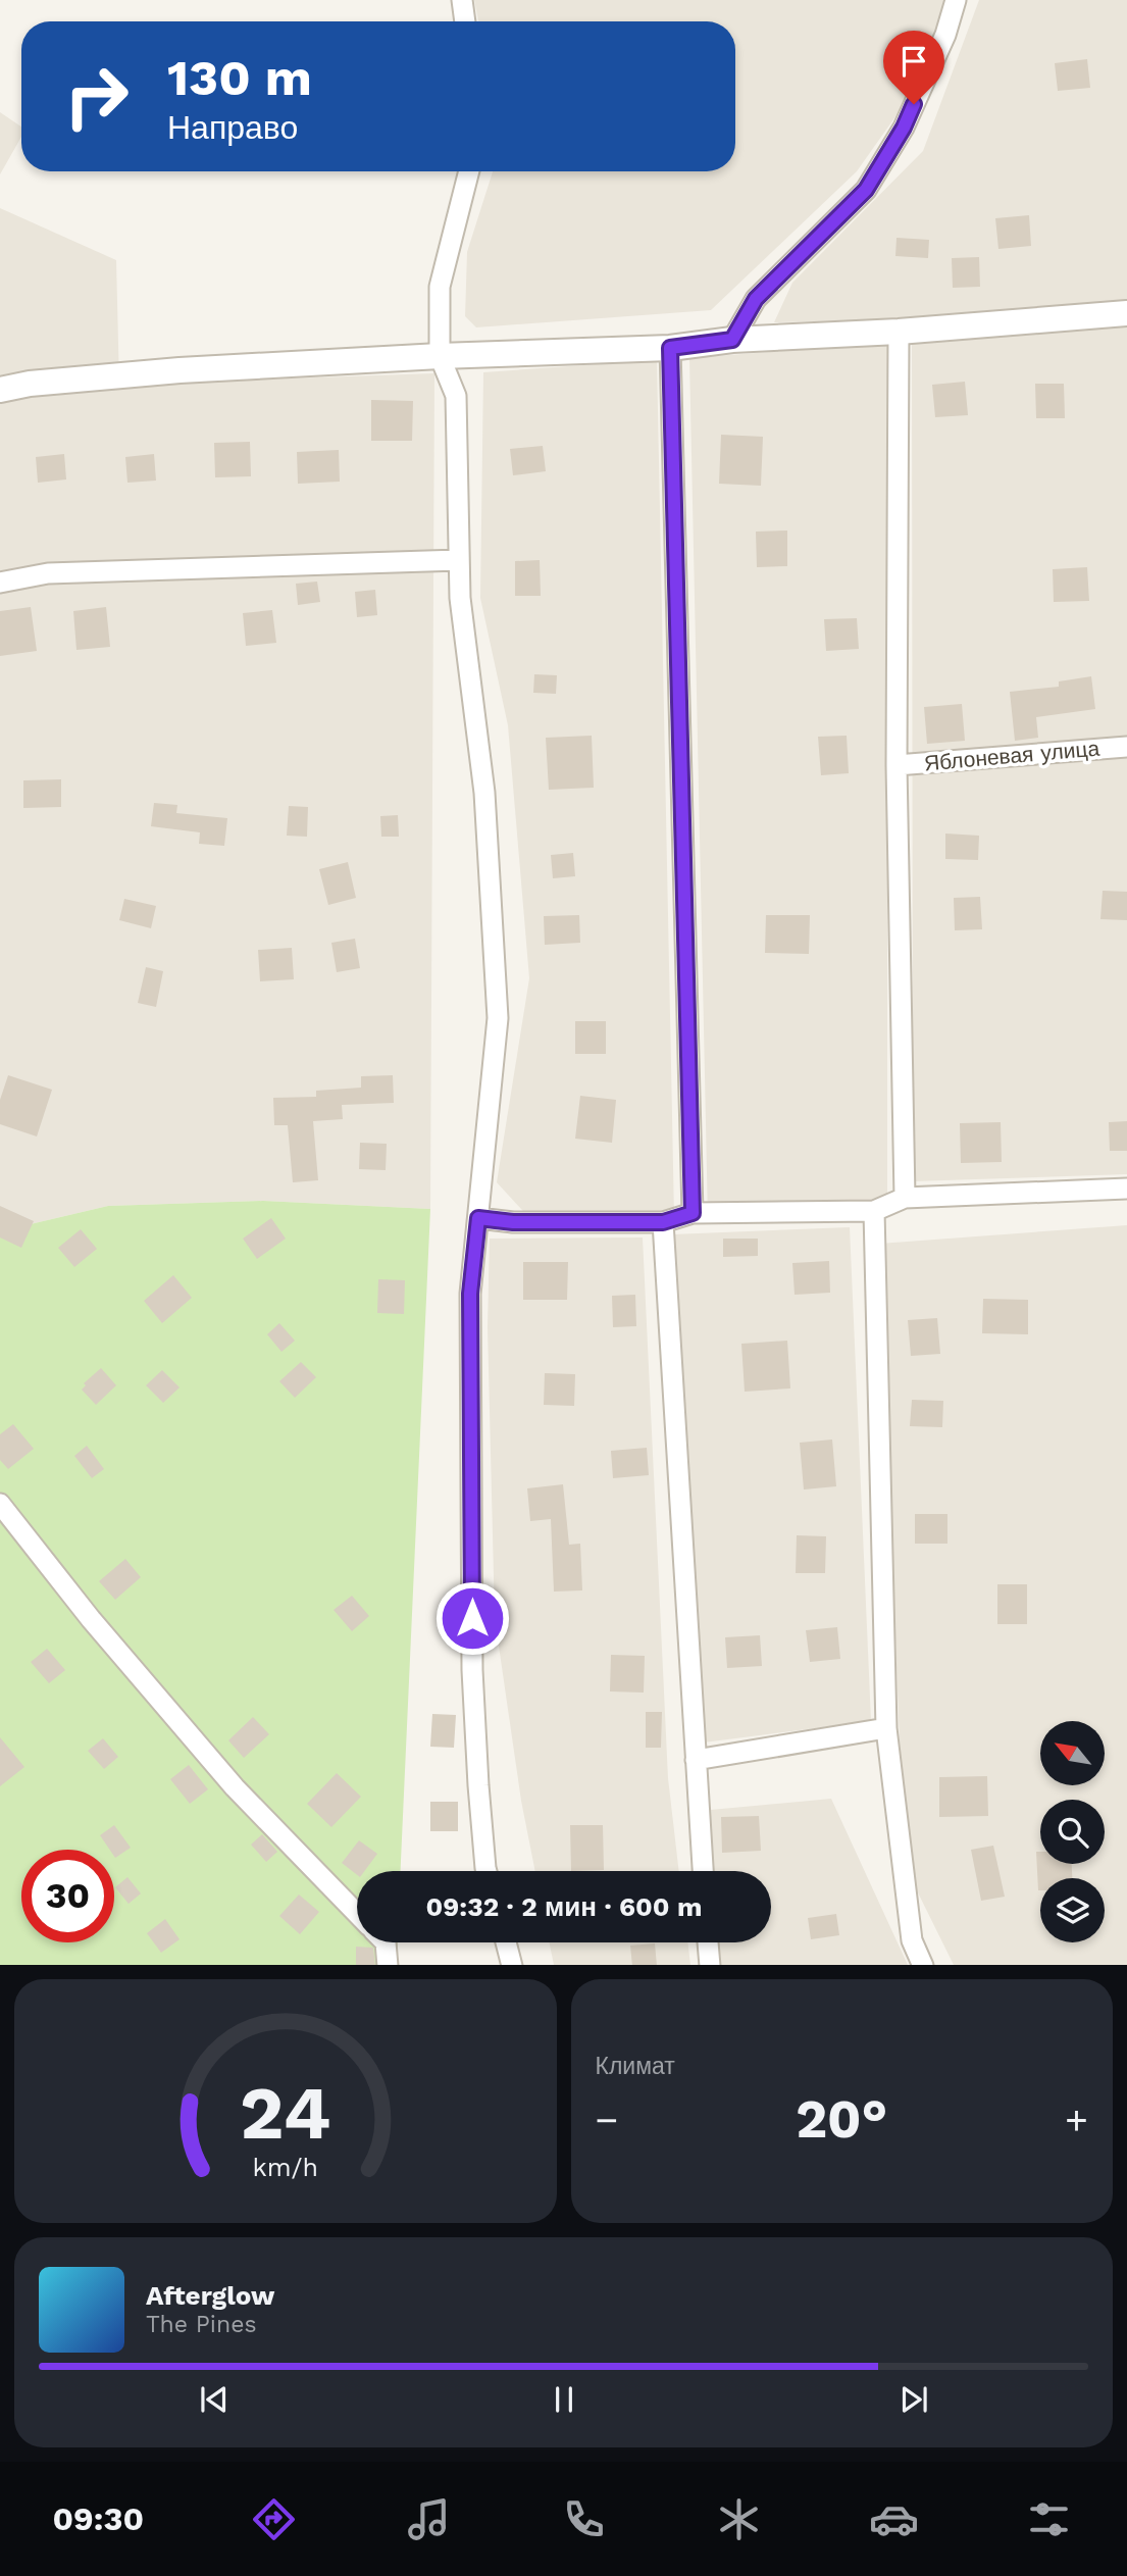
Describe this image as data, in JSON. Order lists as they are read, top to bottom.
{
  "streets": {
    "street": ["Яблоневая улица"]
  },
  "north": "top left",
  "page": {
    "turn": ["130 m", "Направо"],
    "limit": "30",
    "trip": "09:32 · 2 мин · 600 m",
    "tile": "Климат",
    "heat": ["−", "20°", "+"],
    "song": ["Afterglow", "The Pines"],
    "tabs": "09:30",
    "gauge": ["24", "km/h"]
  }
}
